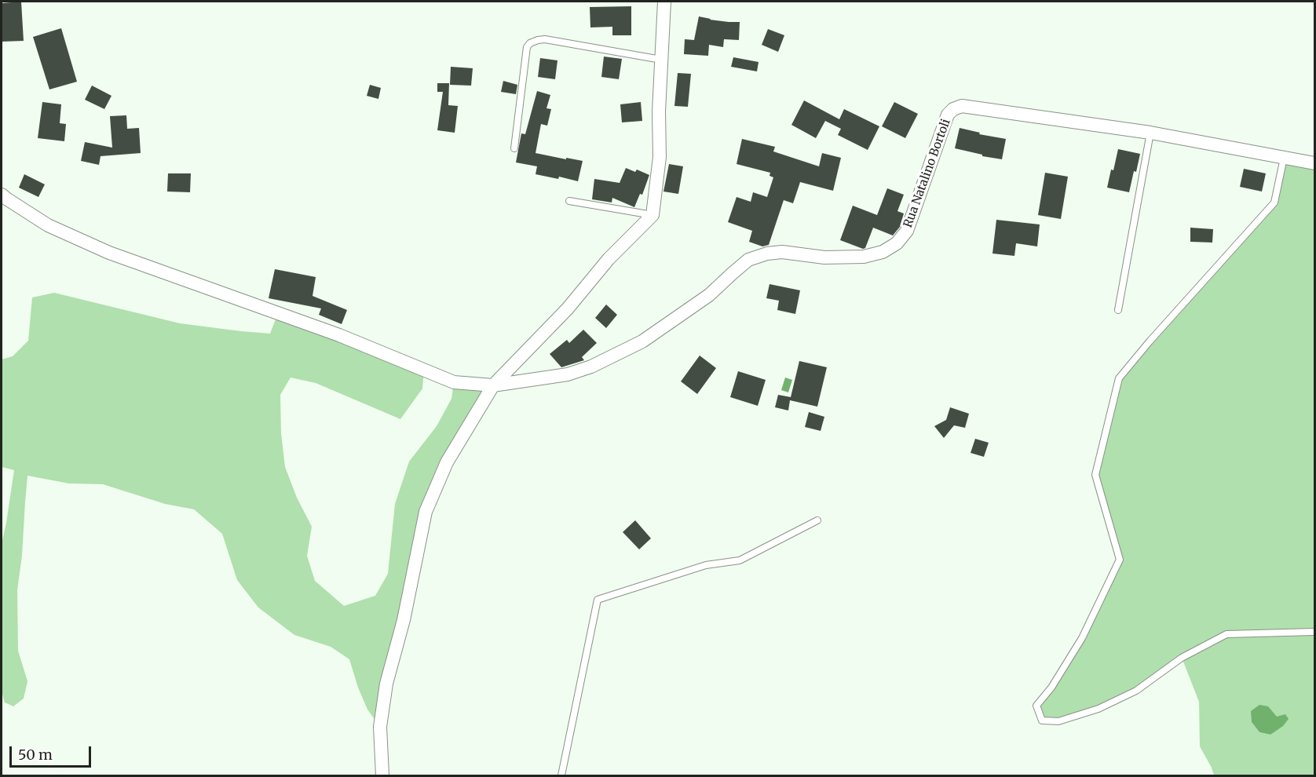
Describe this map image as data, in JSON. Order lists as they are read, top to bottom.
{
  "streets": {
    "street": ["Rua Natalino Bortoli"]
  },
  "scale_bar": "50 m"
}
